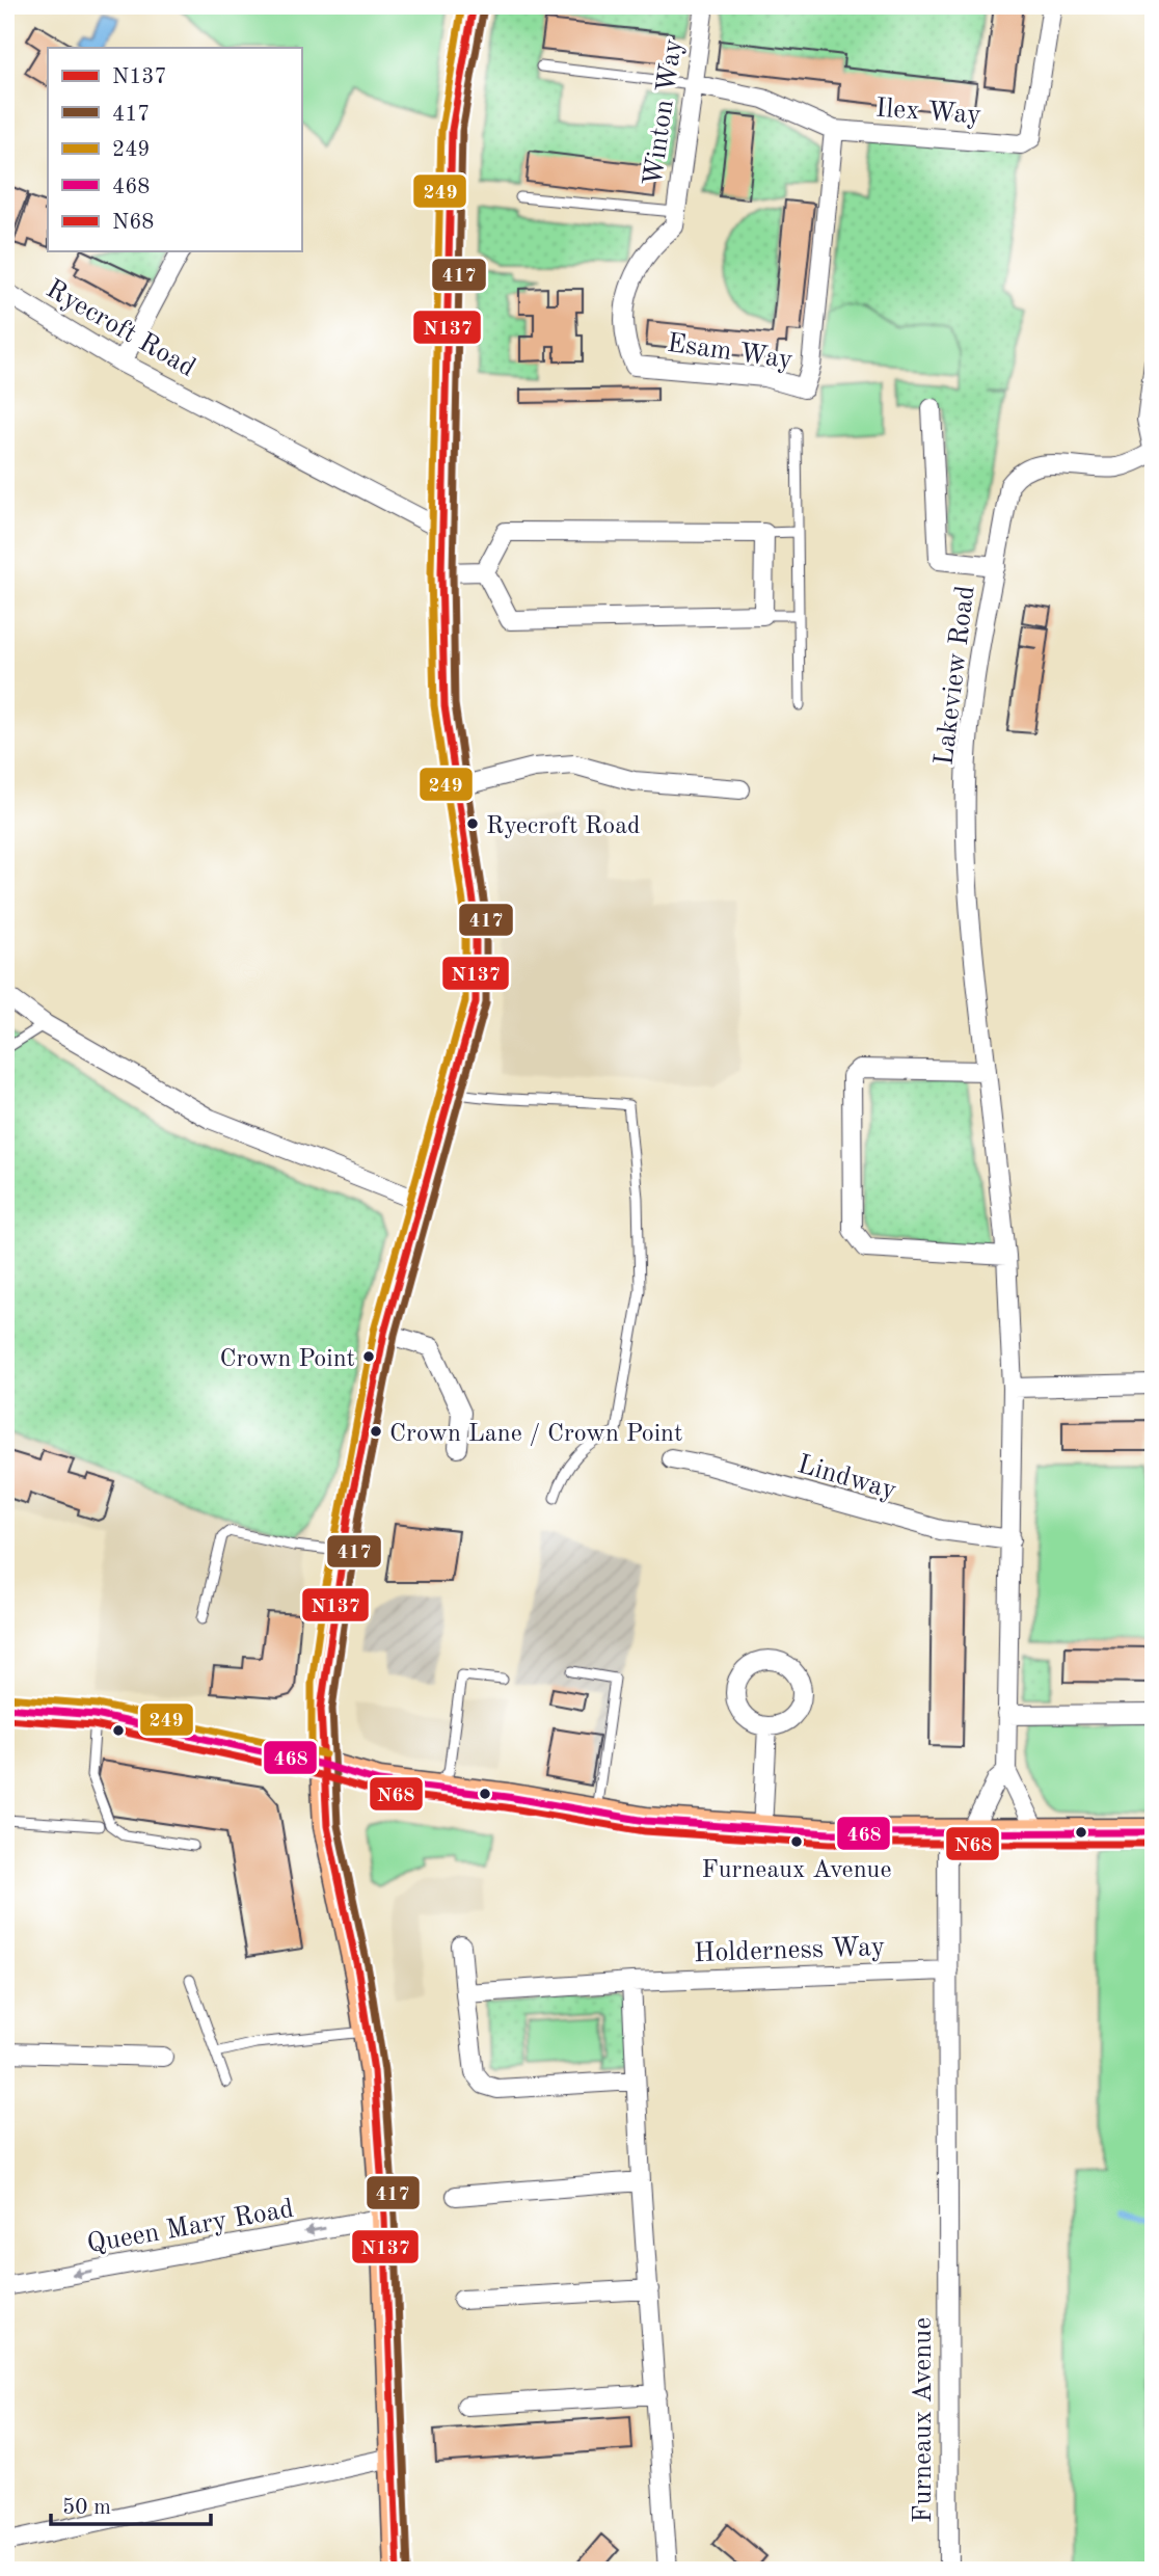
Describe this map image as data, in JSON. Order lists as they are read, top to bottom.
{
  "streets": {
    "street": [
      "Ilex Way",
      "Winton Way",
      "Ryecroft Road",
      "Esam Way",
      "Lakeview Road",
      "Lindway",
      "Holderness Way",
      "Queen Mary Road",
      "Furneaux Avenue"
    ]
  },
  "crossings": [
    ["Ilex Way", "Winton Way"],
    ["Ilex Way", "Esam Way"],
    ["Winton Way", "Esam Way"],
    ["Lakeview Road", "Lindway"],
    ["Holderness Way", "Furneaux Avenue"]
  ],
  "one_way": ["Queen Mary Road"],
  "places": [
    "Ryecroft Road",
    "Crown Point",
    "Crown Lane / Crown Point",
    "Furneaux Avenue"
  ],
  "lines": [
    "transit line N137",
    "transit line 249",
    "transit line 417",
    "transit line 468",
    "transit line N68"
  ],
  "legend": [
    "N137",
    "417",
    "249",
    "468",
    "N68"
  ],
  "scale_bar": "50 m"
}
